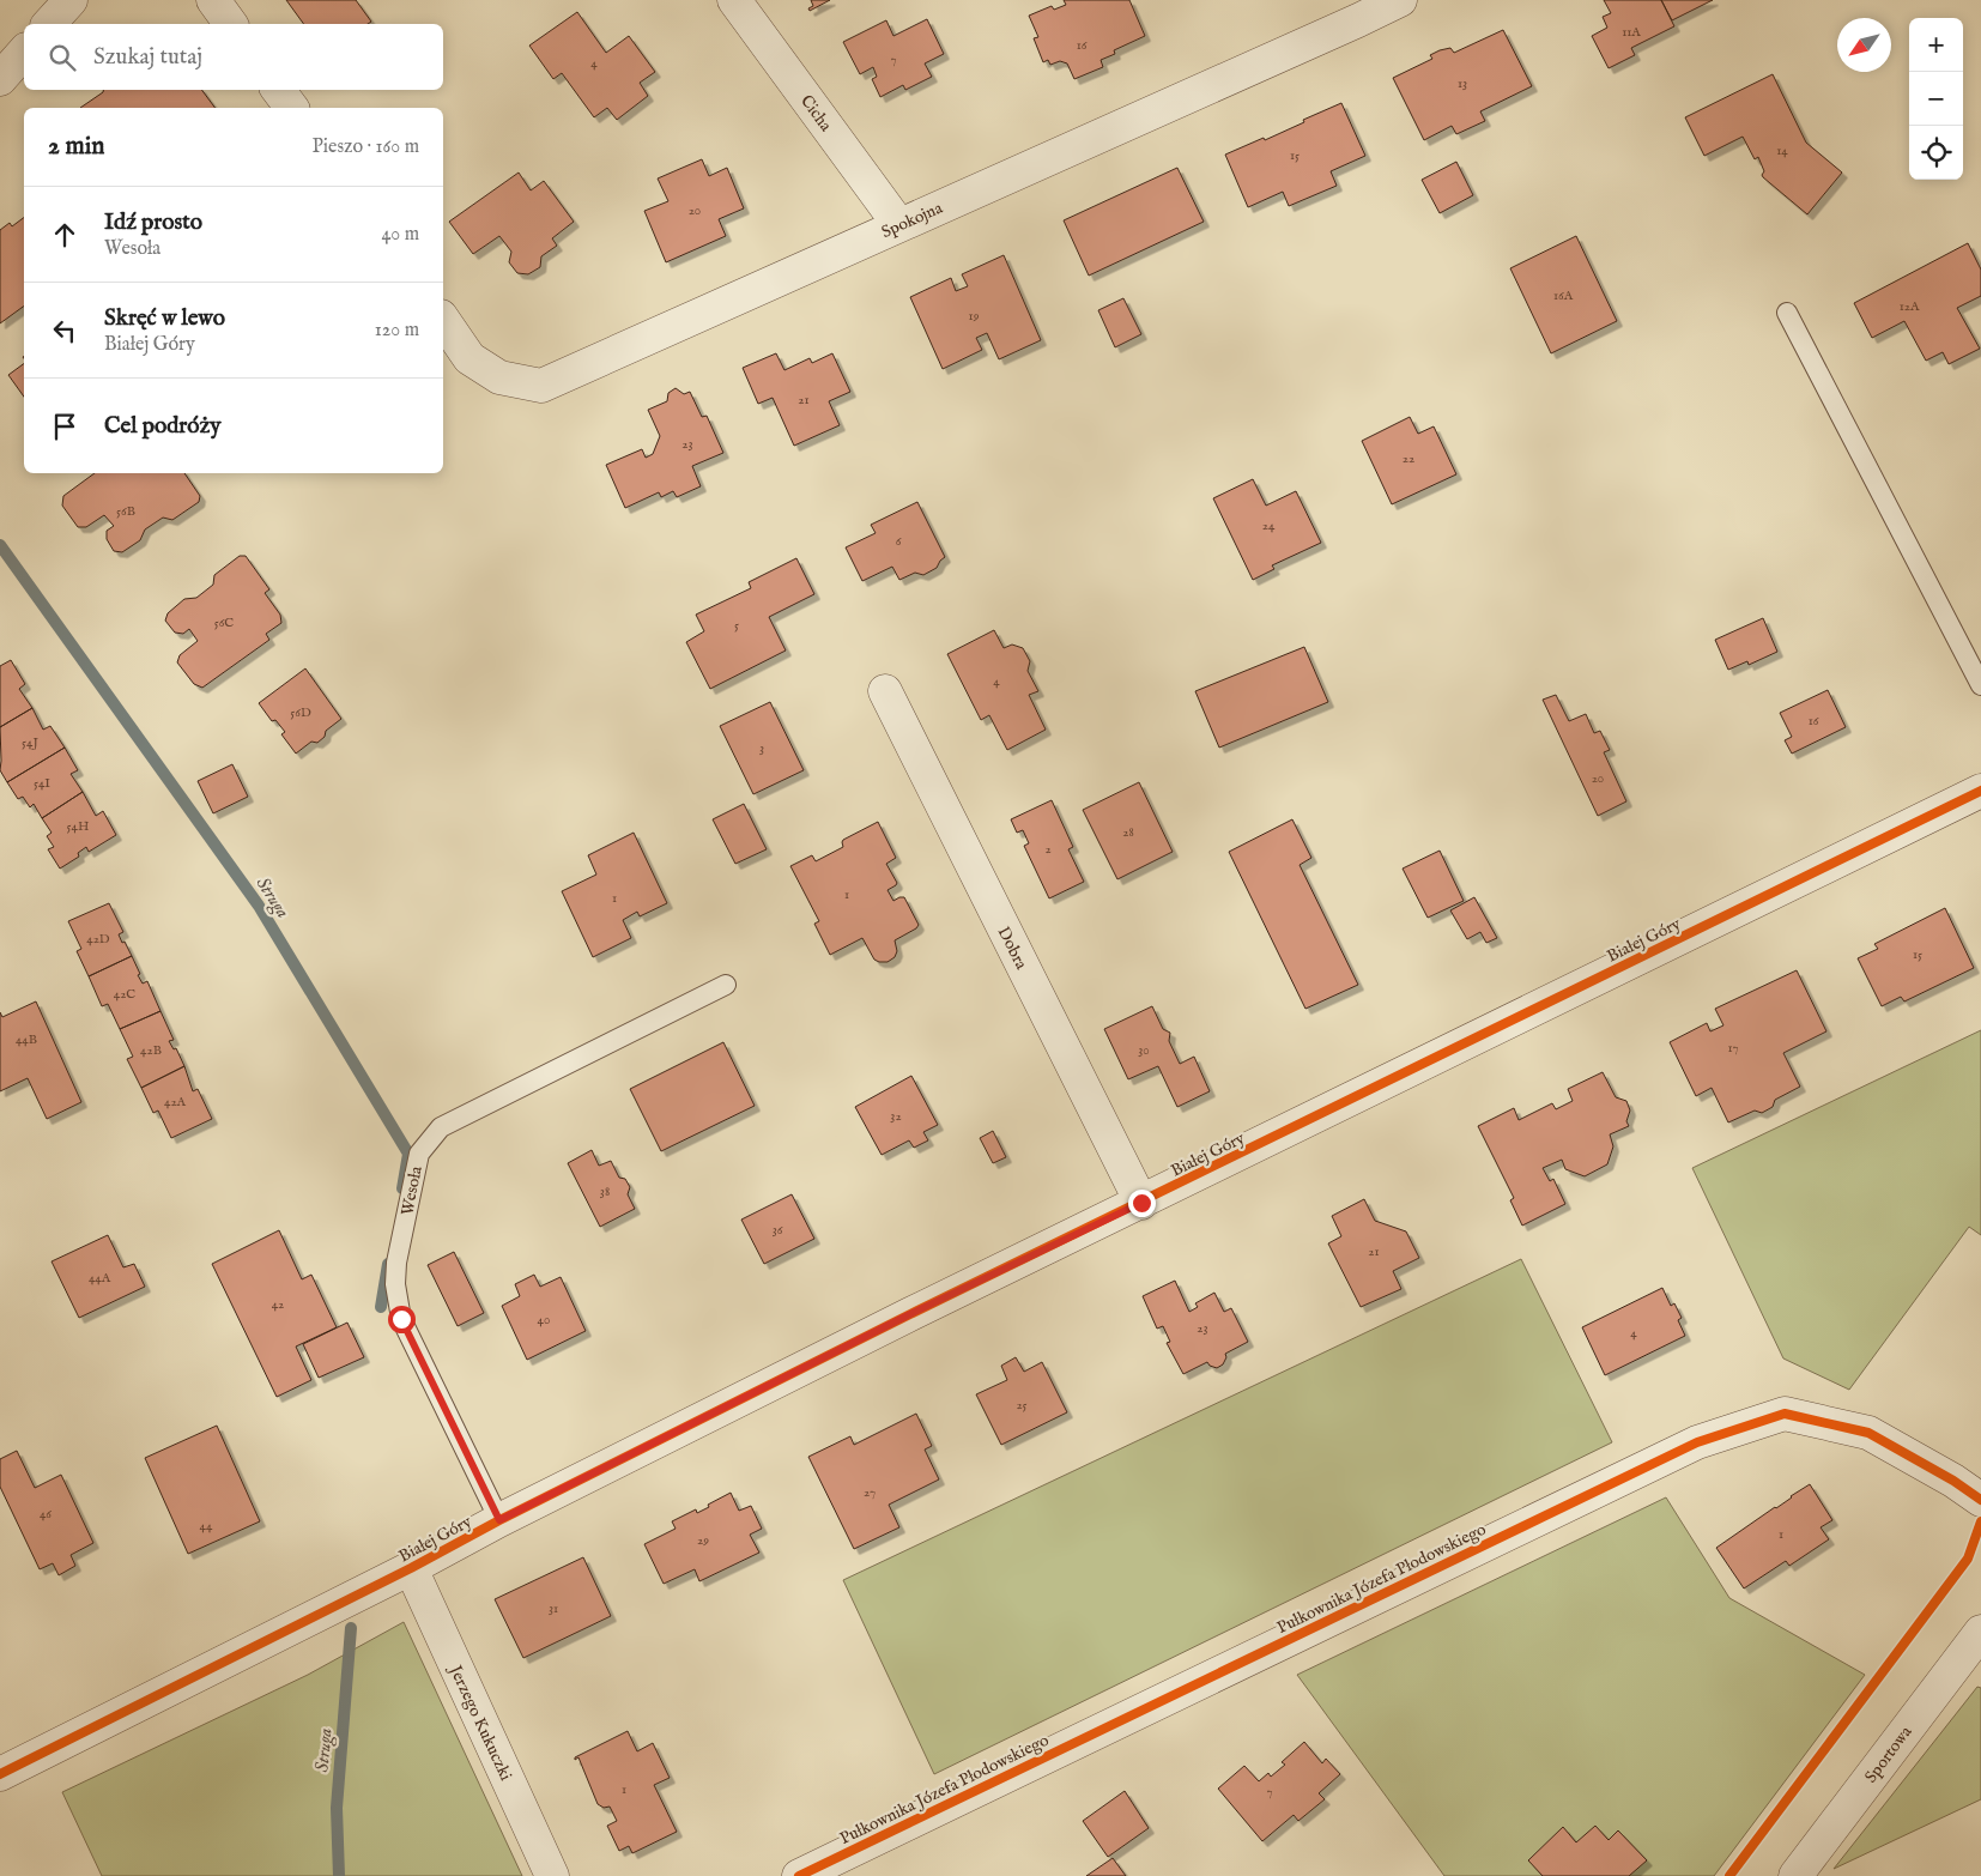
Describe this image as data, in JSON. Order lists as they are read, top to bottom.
{
  "streets": {
    "street": [
      "Cicha",
      "Spokojna",
      "Białej Góry",
      "Dobra",
      "Pułkownika Józefa Płodowskiego",
      "Jerzego Kukuczki",
      "Sportowa"
    ],
    "lane": ["Wesoła"]
  },
  "crossings": [
    ["Cicha", "Spokojna"],
    ["Białej Góry", "Dobra"],
    ["Białej Góry", "Wesoła"],
    ["Białej Góry", "Jerzego Kukuczki"]
  ],
  "water": ["Struga"],
  "house_numbers": [
    "11A",
    "16",
    "7",
    "4",
    "13",
    "14",
    "15",
    "20",
    "16A",
    "12A",
    "19",
    "21",
    "23",
    "22",
    "56B",
    "24",
    "6",
    "56C",
    "5",
    "4",
    "56D",
    "16",
    "54J",
    "3",
    "20",
    "54I",
    "54H",
    "28",
    "2",
    "1",
    "1",
    "42D",
    "15",
    "42C",
    "44B",
    "17",
    "42B",
    "30",
    "42A",
    "32",
    "38",
    "36",
    "21",
    "44A",
    "42",
    "40",
    "23",
    "4",
    "25",
    "27",
    "46",
    "44",
    "1",
    "29",
    "31",
    "1",
    "7"
  ],
  "north": "bottom left",
  "page": {
    "map_buttons": ["+", "−"],
    "search": "Szukaj tutaj",
    "heading": ["2 min", "Pieszo · 160 m"],
    "list": [
      ["Idź prosto", "Wesoła", "40 m"],
      ["Skręć w lewo", "Białej Góry", "120 m"],
      "Cel podróży"
    ]
  }
}
